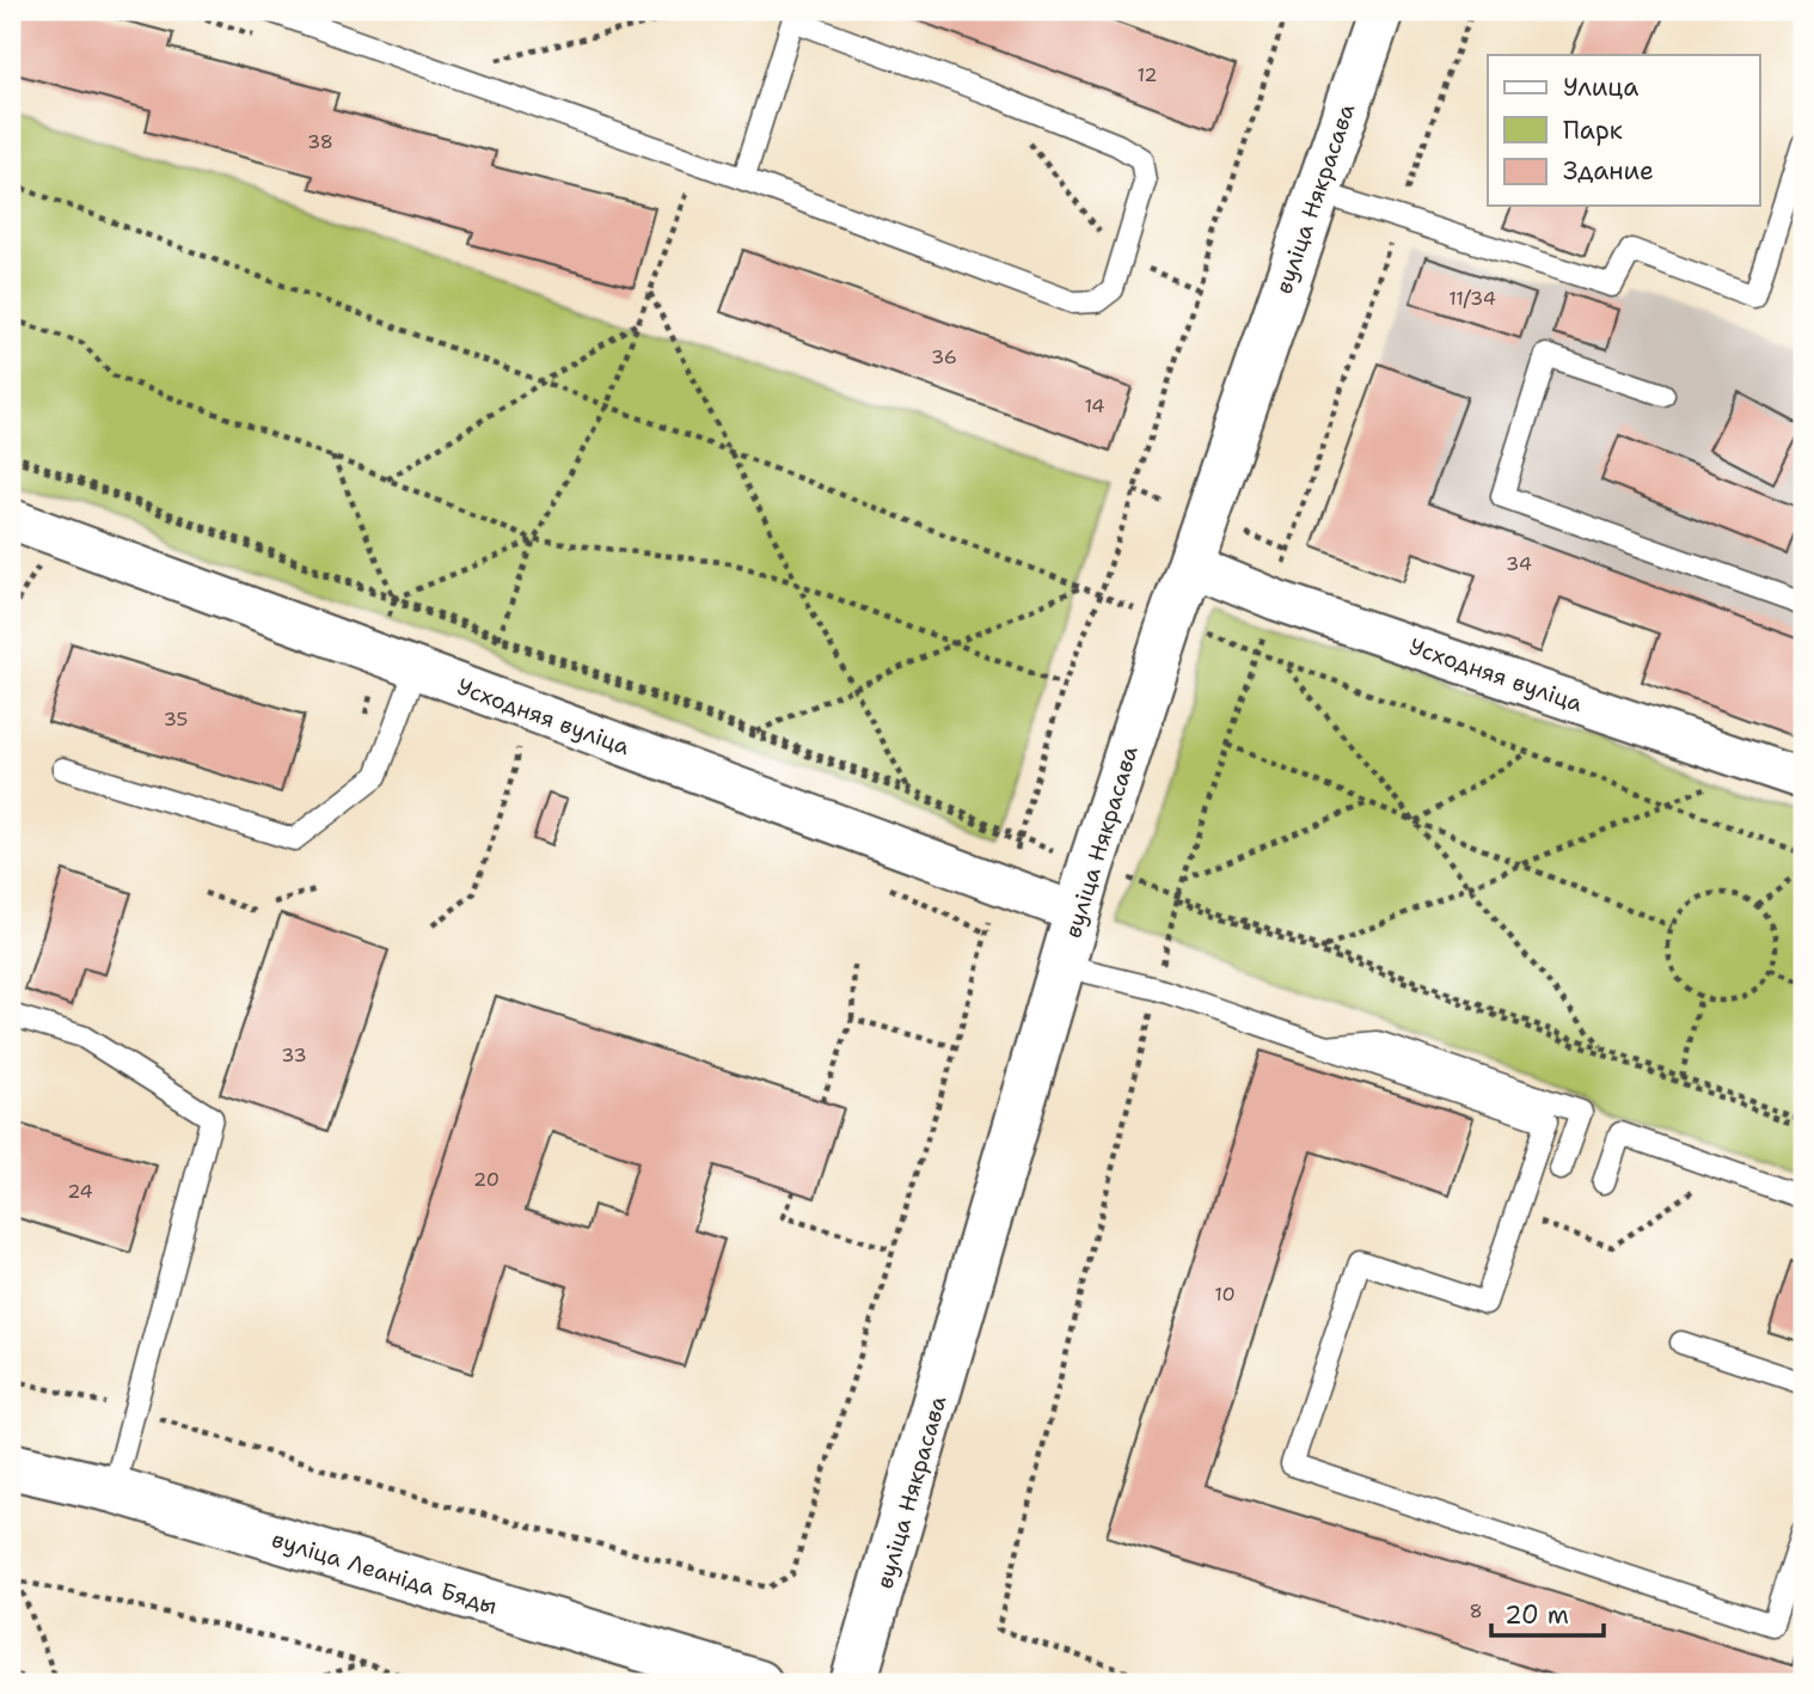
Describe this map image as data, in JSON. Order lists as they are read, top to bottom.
{
  "streets": {
    "main road": ["вуліца Някрасава", "вуліца Леаніда Бяды"],
    "street": ["Усходняя вуліца"]
  },
  "crossings": [
    ["вуліца Някрасава", "Усходняя вуліца"]
  ],
  "house_numbers": [
    "12",
    "38",
    "11/34",
    "36",
    "14",
    "34",
    "35",
    "33",
    "20",
    "24",
    "10",
    "8"
  ],
  "legend": ["Улица", "Парк", "Здание"],
  "scale_bar": "20 m"
}
